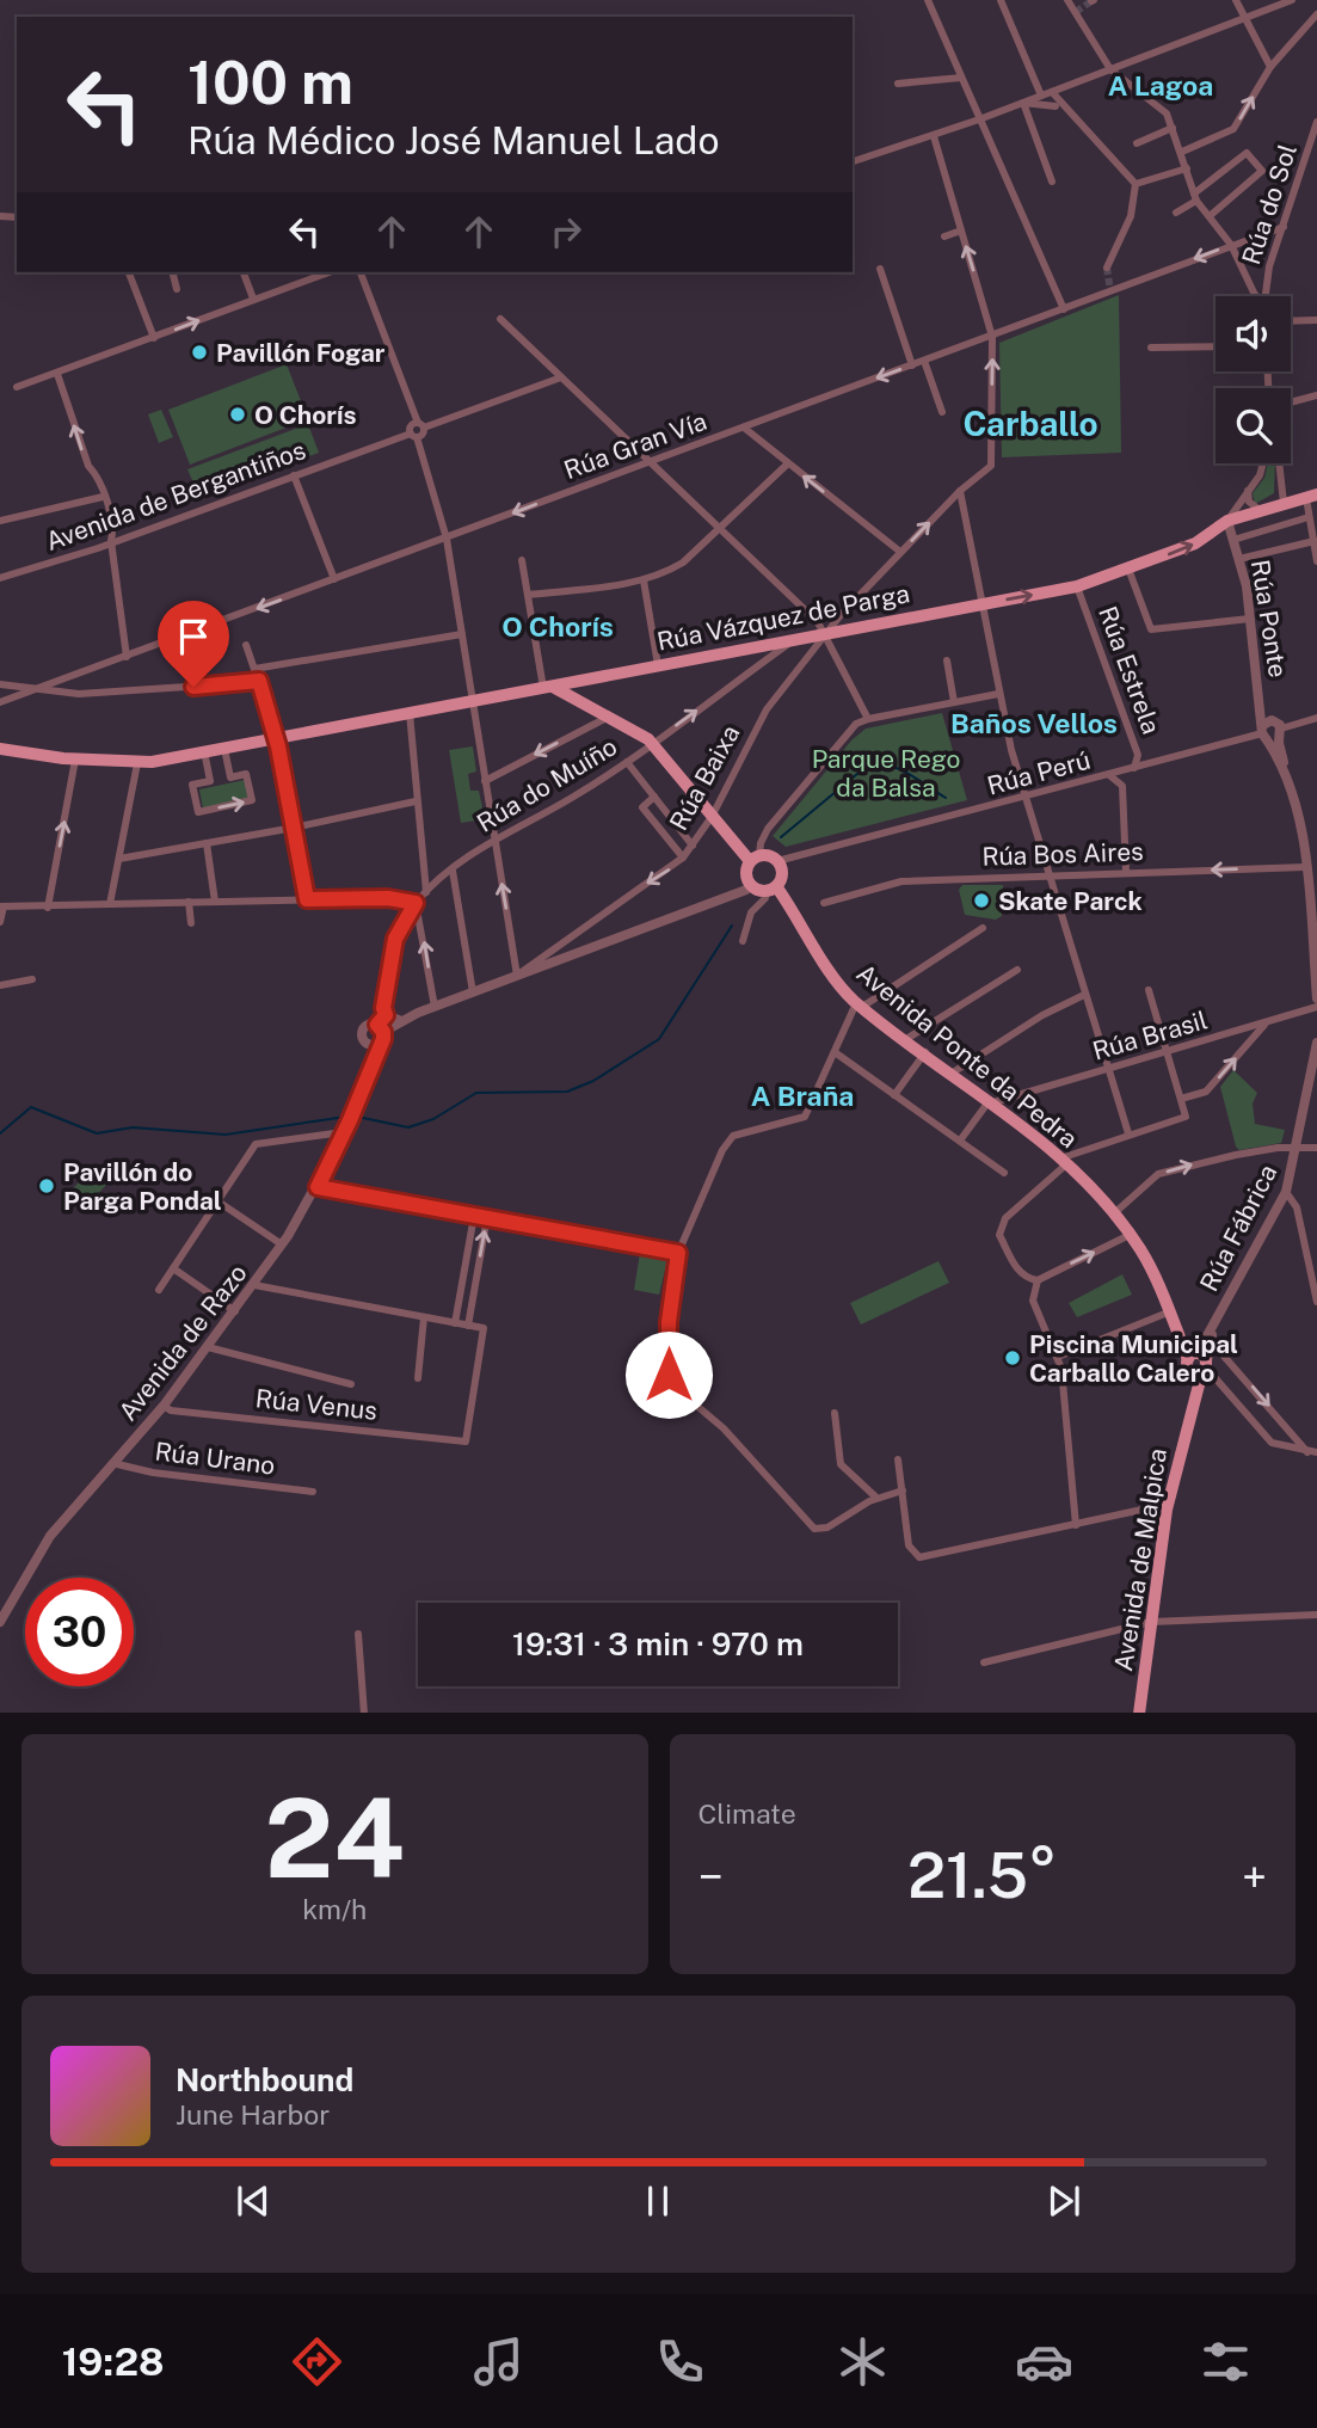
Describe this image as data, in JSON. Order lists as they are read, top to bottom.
{
  "streets": {
    "main road": ["Rúa Vázquez de Parga", "Avenida Ponte da Pedra", "Avenida de Malpica"],
    "street": [
      "Rúa do Sol",
      "Rúa Gran Vía",
      "Avenida de Bergantiños",
      "Rúa Ponte",
      "Rúa Estrela",
      "Rúa Perú",
      "Rúa Baixa",
      "Rúa do Muíño",
      "Rúa Bos Aires",
      "Rúa Brasil",
      "Rúa Fábrica",
      "Avenida de Razo",
      "Rúa Venus",
      "Rúa Urano"
    ]
  },
  "crossings": [
    ["Rúa do Sol", "Rúa Gran Vía"],
    ["Rúa Gran Vía", "Rúa Baixa"],
    ["Rúa Vázquez de Parga", "Rúa Ponte"],
    ["Rúa Vázquez de Parga", "Rúa Estrela"],
    ["Rúa Vázquez de Parga", "Rúa Baixa"],
    ["Rúa Vázquez de Parga", "Rúa do Muíño"],
    ["Rúa Ponte", "Rúa Perú"],
    ["Rúa Ponte", "Rúa Bos Aires"],
    ["Rúa Estrela", "Rúa Perú"],
    ["Rúa Perú", "Avenida Ponte da Pedra"],
    ["Rúa Brasil", "Avenida Ponte da Pedra"],
    ["Avenida Ponte da Pedra", "Rúa Fábrica"],
    ["Avenida Ponte da Pedra", "Avenida de Malpica"],
    ["Rúa Fábrica", "Avenida de Malpica"],
    ["Avenida de Razo", "Rúa Venus"],
    ["Avenida de Razo", "Rúa Urano"]
  ],
  "one_way": ["Rúa Gran Vía", "Rúa Bos Aires"],
  "districts": [
    "A Lagoa",
    "Carballo",
    "O Chorís",
    "Baños Vellos",
    "A Braña"
  ],
  "parks": ["Parque Rego da Balsa"],
  "places": [
    "Pavillón Fogar",
    "O Chorís",
    "Skate Parck",
    "Pavillón do Parga Pondal",
    "Piscina Municipal Carballo Calero"
  ],
  "page": {
    "turn": ["100 m", "Rúa Médico José Manuel Lado"],
    "limit": "30",
    "trip": "19:31 · 3 min · 970 m",
    "tile": [
      ["24", "km/h"],
      "Climate"
    ],
    "heat": ["−", "21.5°", "+"],
    "song": ["Northbound", "June Harbor"],
    "tabs": "19:28"
  }
}
